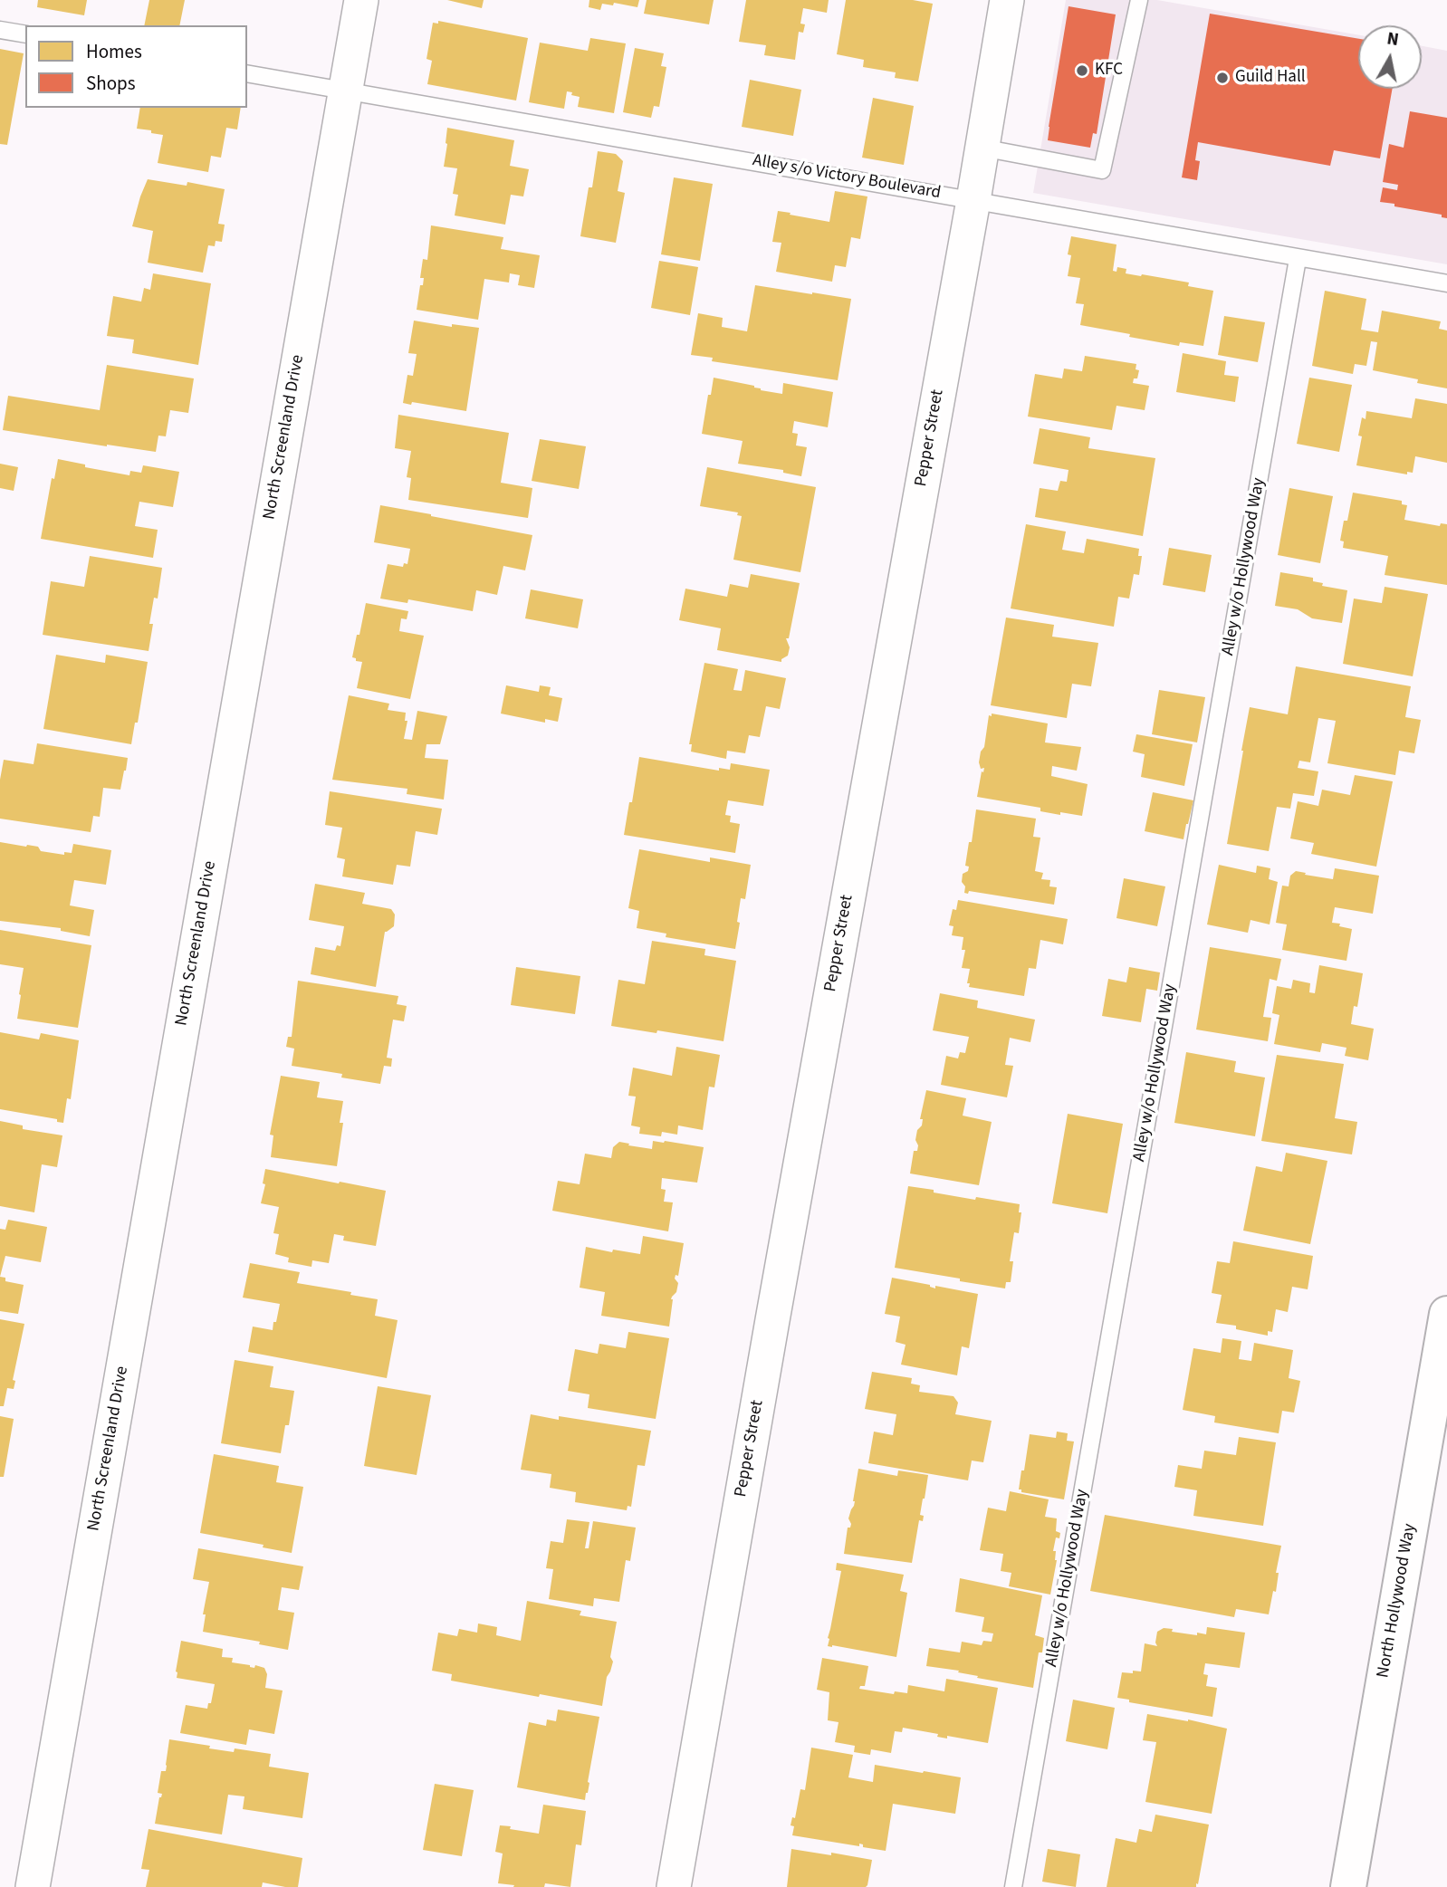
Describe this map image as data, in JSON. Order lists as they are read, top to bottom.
{
  "streets": {
    "main road": ["North Hollywood Way"],
    "street": ["North Screenland Drive", "Pepper Street"],
    "lane": ["Alley s/o Victory Boulevard", "Alley w/o Hollywood Way"]
  },
  "crossings": [
    ["Alley s/o Victory Boulevard", "North Screenland Drive"],
    ["Alley s/o Victory Boulevard", "Pepper Street"],
    ["Alley s/o Victory Boulevard", "Alley w/o Hollywood Way"]
  ],
  "places": ["KFC", "Guild Hall"],
  "legend": ["Homes", "Shops"],
  "north": "top"
}
